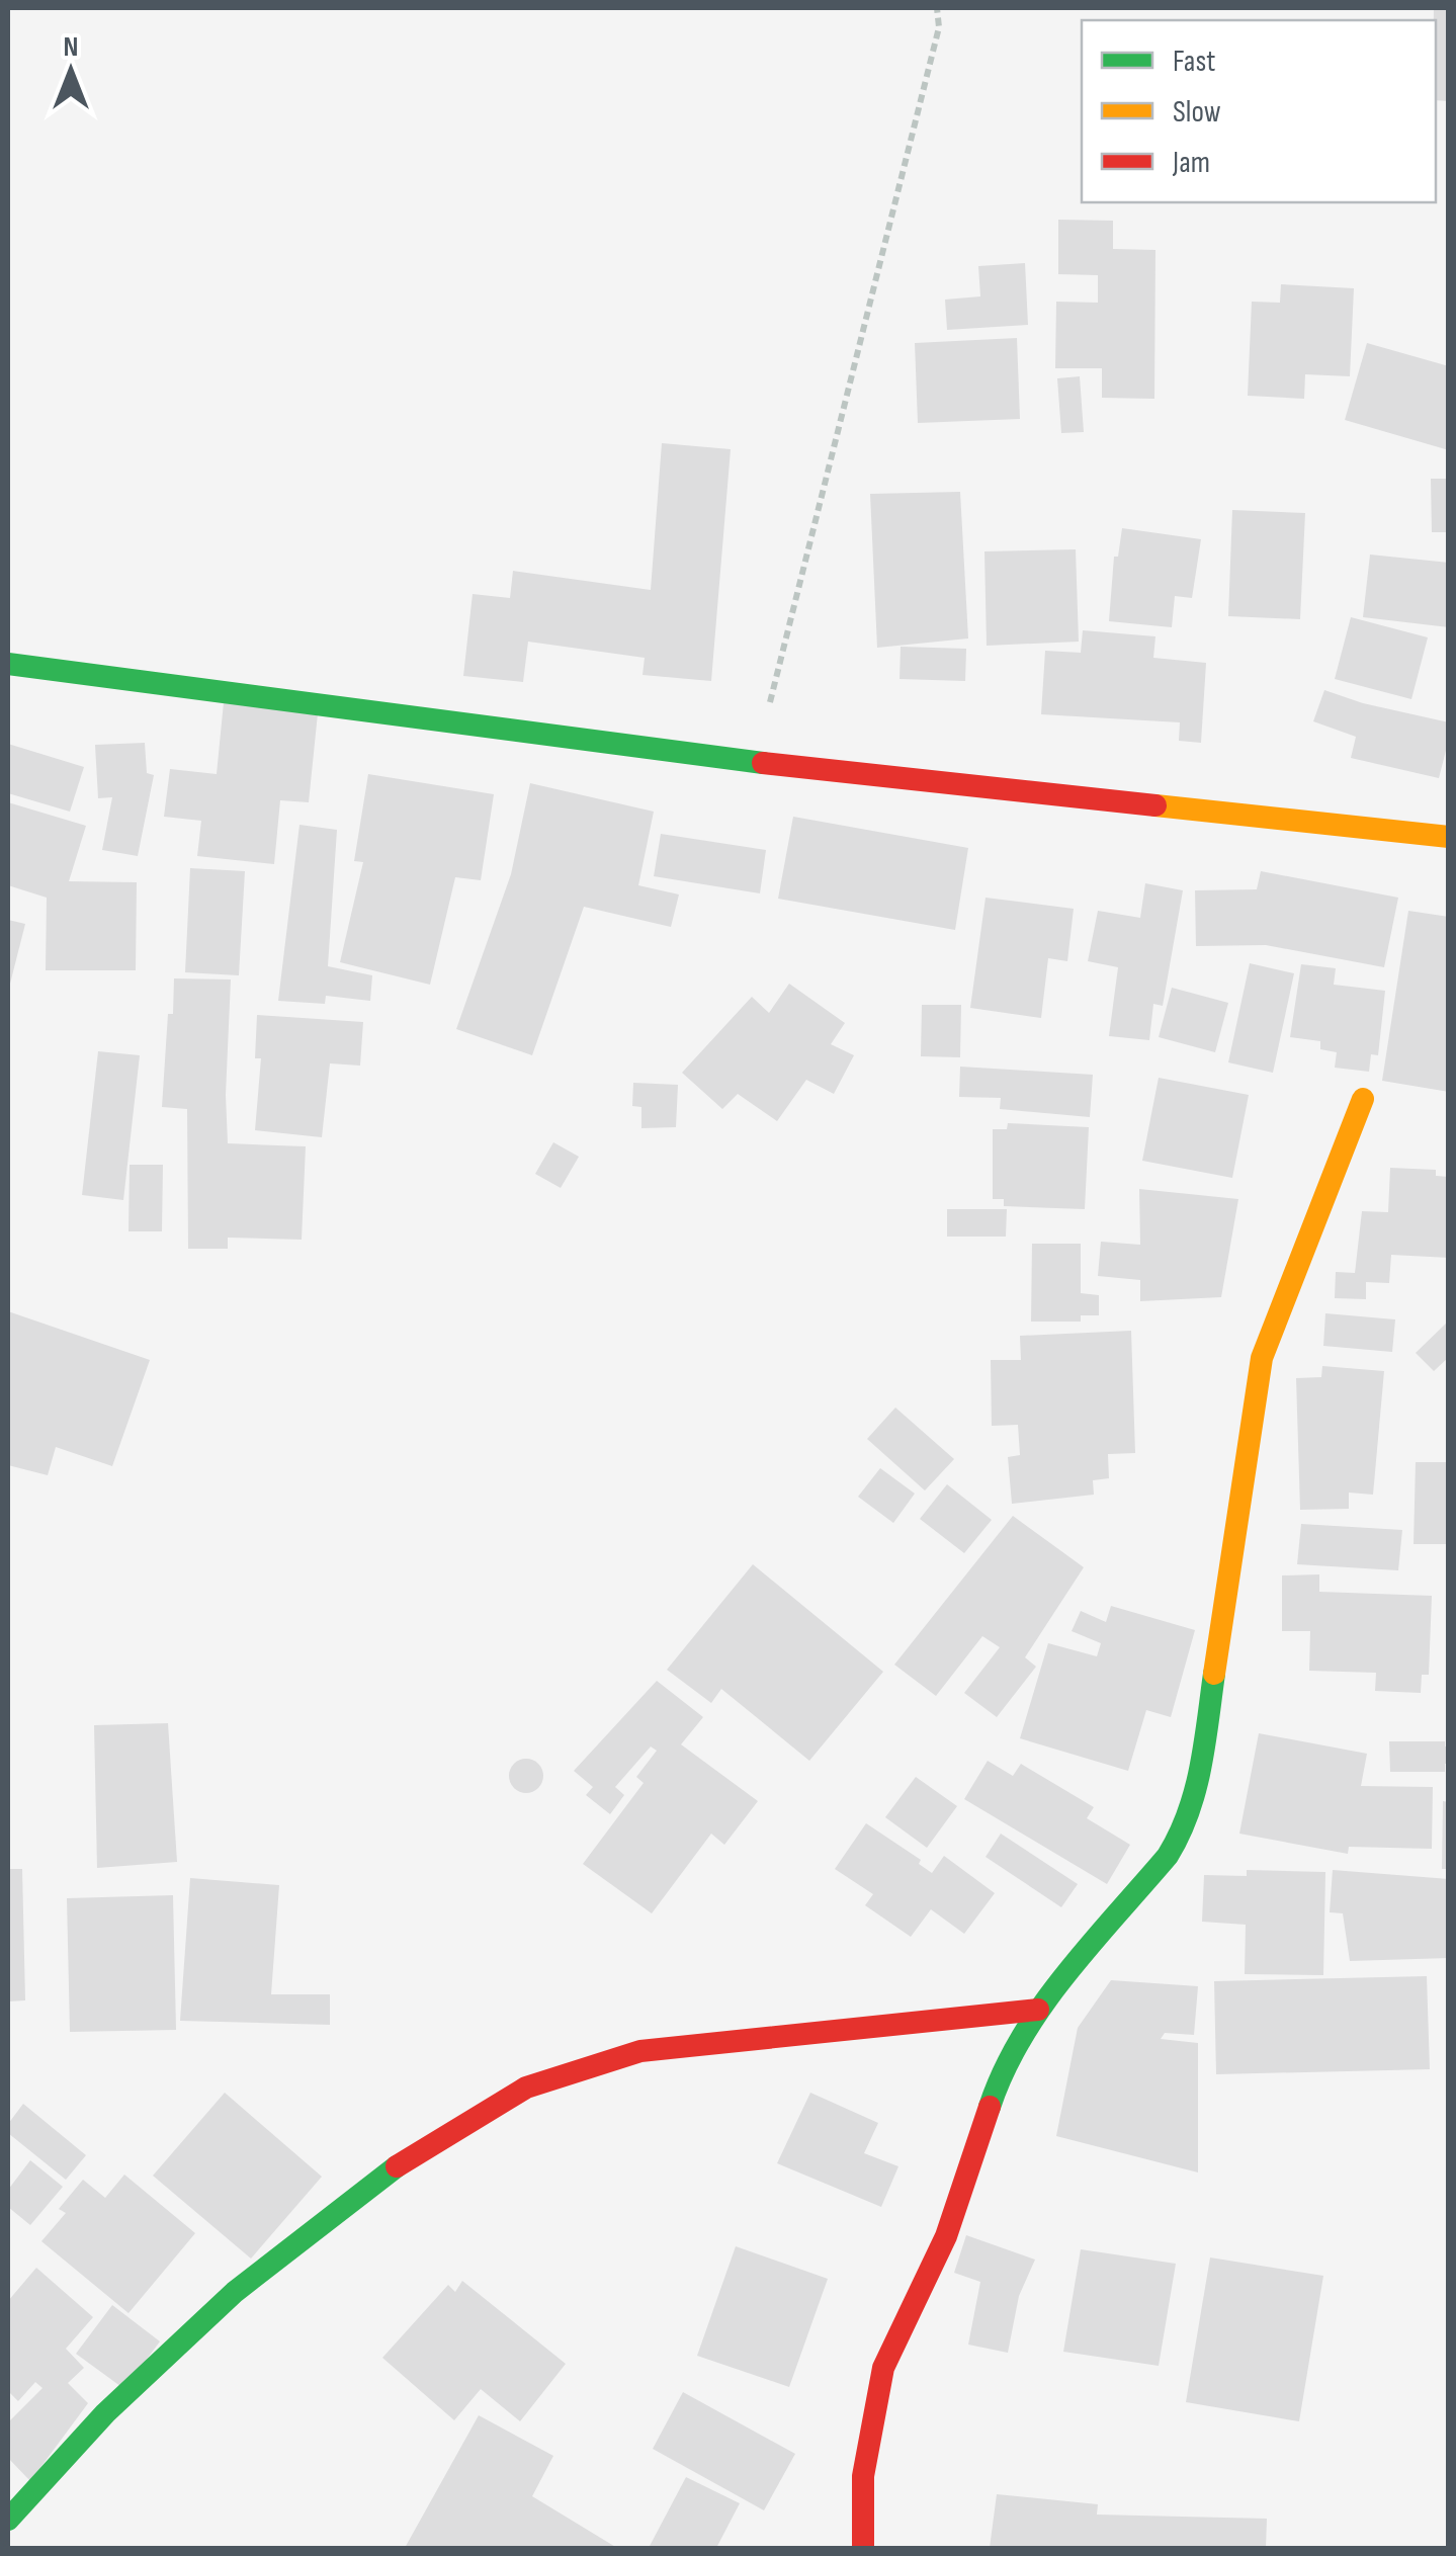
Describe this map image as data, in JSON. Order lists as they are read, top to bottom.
{
  "legend": ["Fast", "Slow", "Jam"],
  "north": "top"
}
